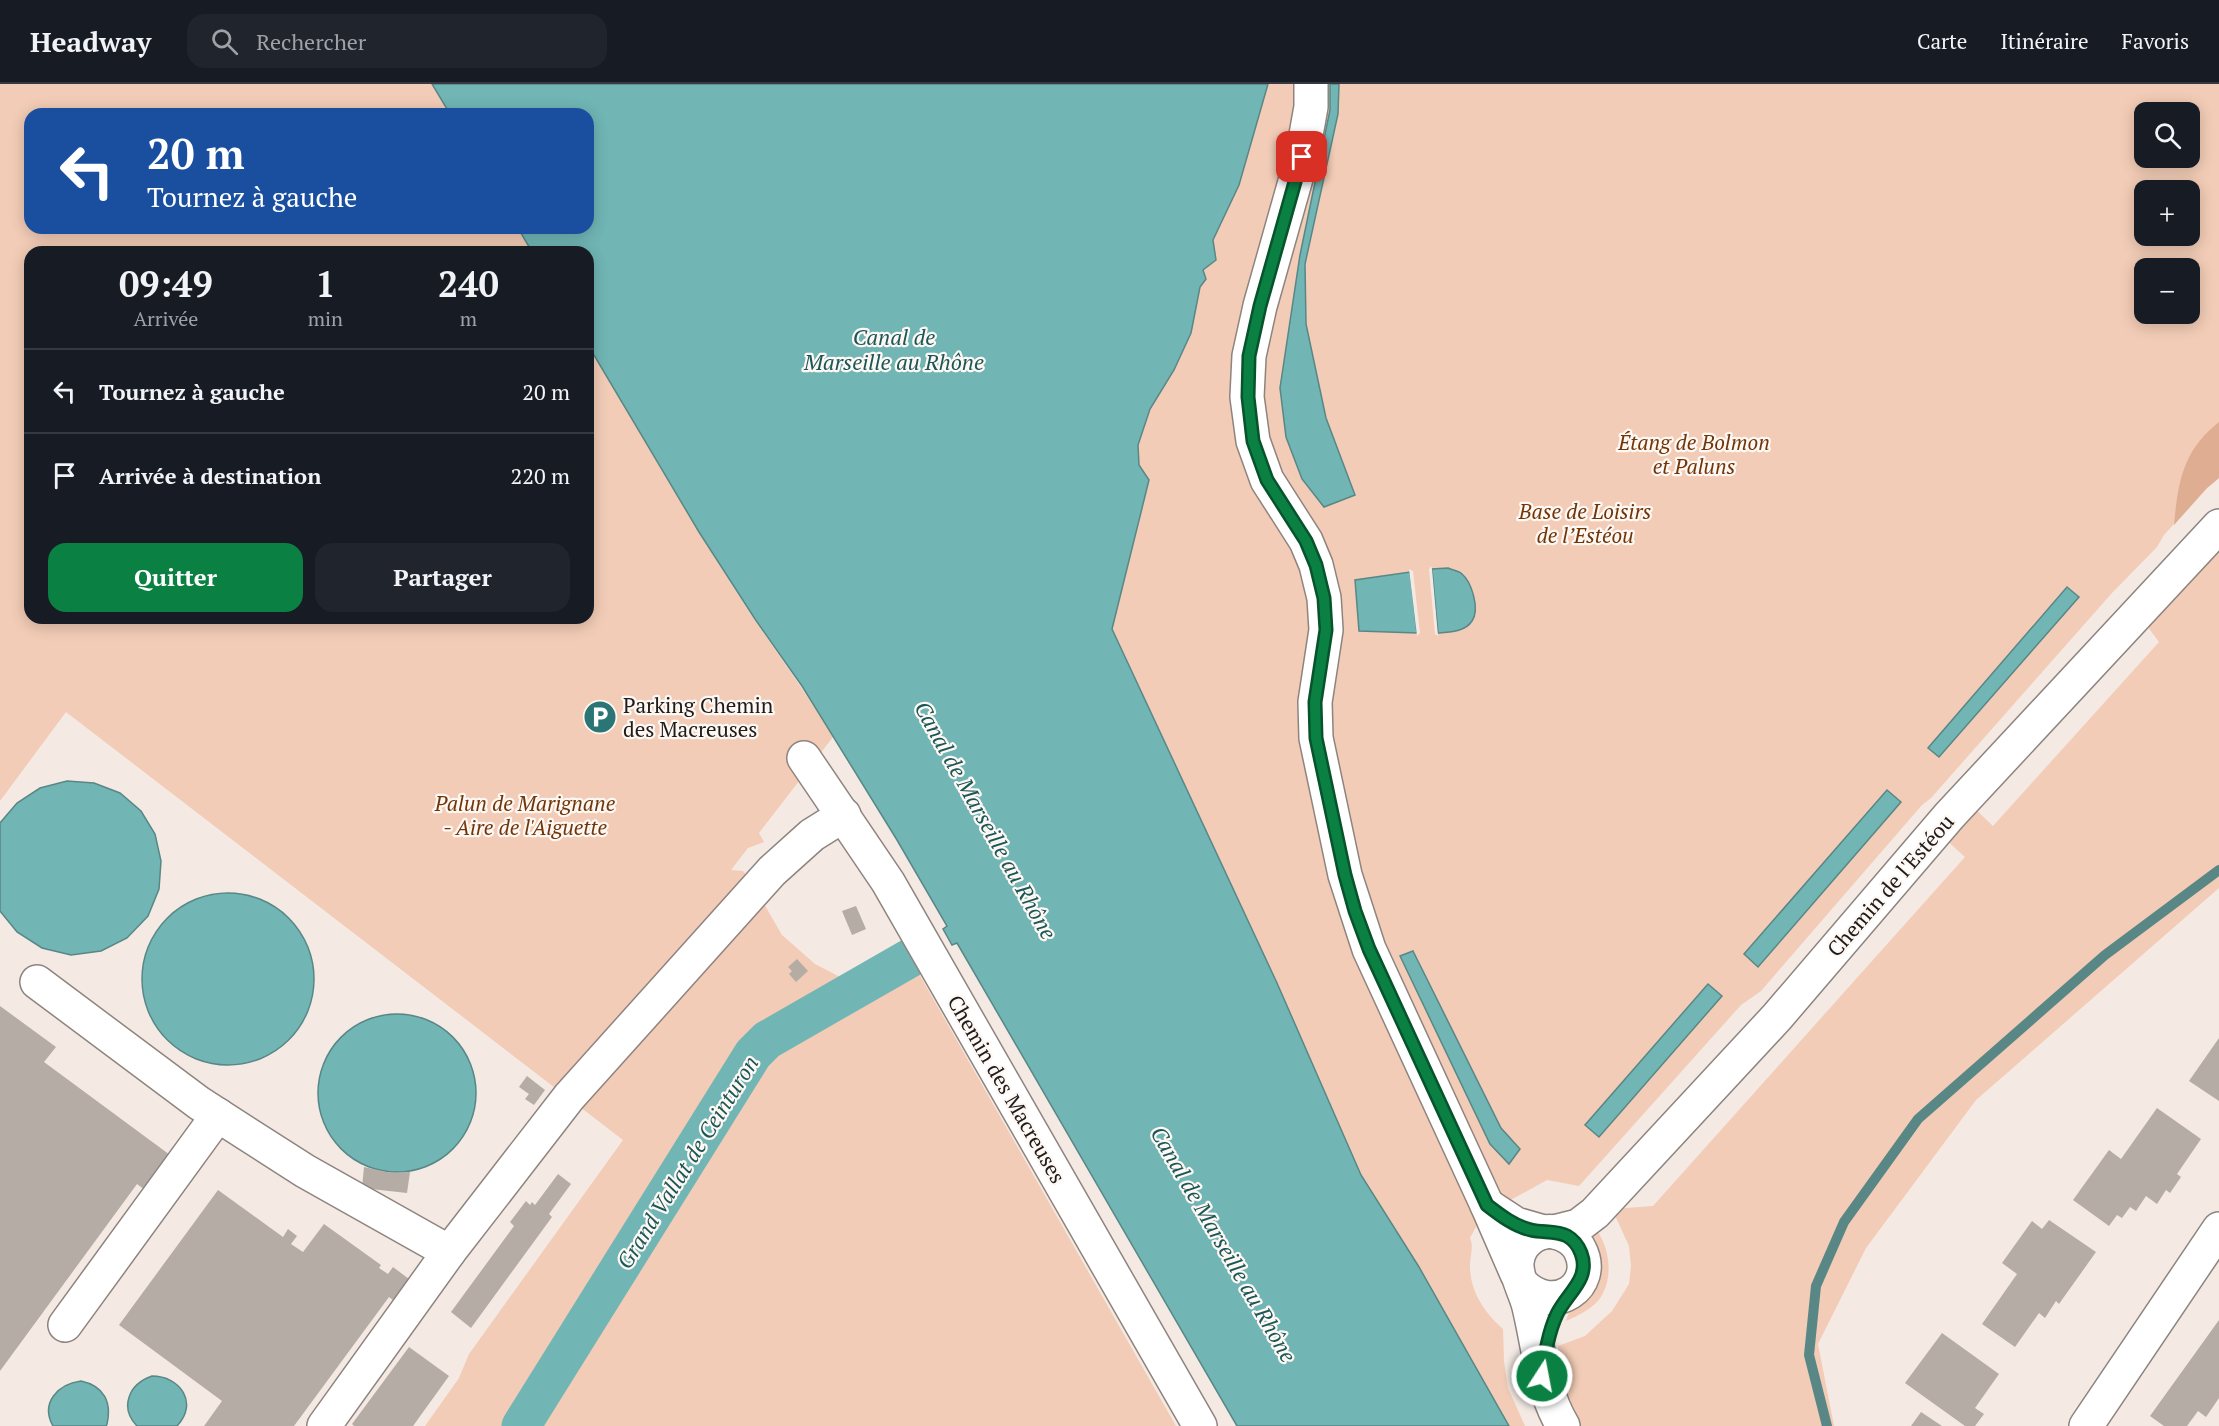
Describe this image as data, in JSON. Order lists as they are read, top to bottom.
{
  "streets": {
    "street": ["Chemin de l'Estéou", "Chemin des Macreuses"]
  },
  "water": ["Canal de Marseille au Rhône", "Grand Vallat de Ceinturon"],
  "parks": ["Étang de Bolmon et Paluns", "Base de Loisirs de l’Estéou", "Palun de Marignane - Aire de l'Aiguette"],
  "places": {
    "parking": ["Parking Chemin des Macreuses"]
  },
  "page": {
    "header": "Headway",
    "search": "Rechercher",
    "nav": ["Carte", "Itinéraire", "Favoris"],
    "map_buttons": ["+", "−"],
    "turn": ["20 m", "Tournez à gauche"],
    "eta": [
      "09:49",
      "Arrivée",
      "1",
      "min",
      "240",
      "m"
    ],
    "list": [
      {
        "name": "Tournez à gauche",
        "value": "20 m"
      },
      {
        "name": "Arrivée à destination",
        "value": "220 m"
      }
    ],
    "buttons": ["Quitter", "Partager"]
  }
}
